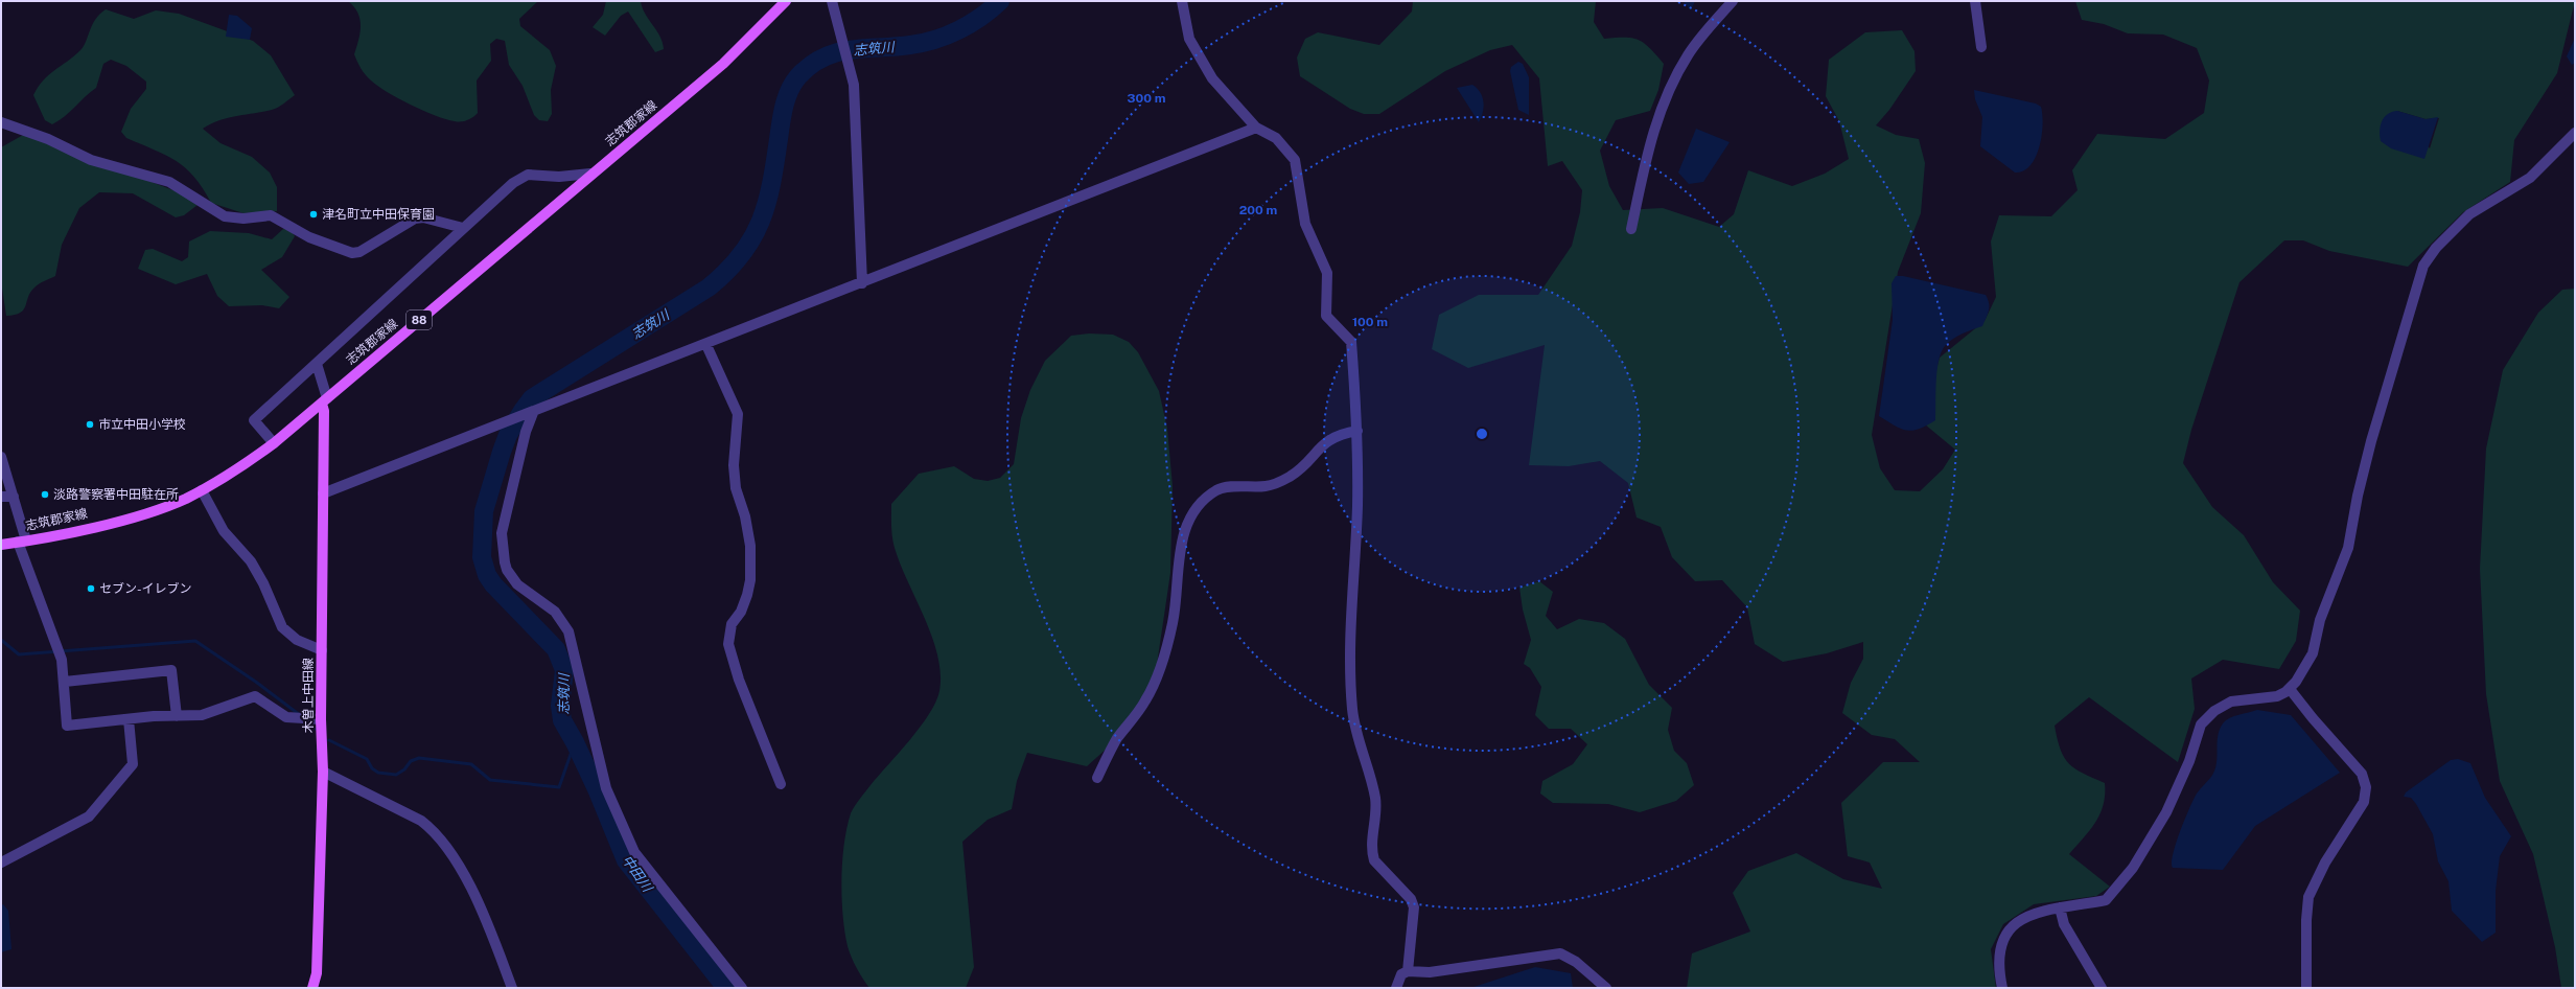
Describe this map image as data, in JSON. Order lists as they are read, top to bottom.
{
  "streets": {
    "main road": ["志筑郡家線", "88", "木曽上中田線"]
  },
  "crossings": [
    ["志筑郡家線", "木曽上中田線"]
  ],
  "water": ["志筑川", "中田川"],
  "places": [
    "津名町立中田保育園",
    "市立中田小学校",
    "淡路警察署中田駐在所",
    "セブン-イレブン"
  ],
  "rings": ["300 m", "200 m", "100 m"]
}
